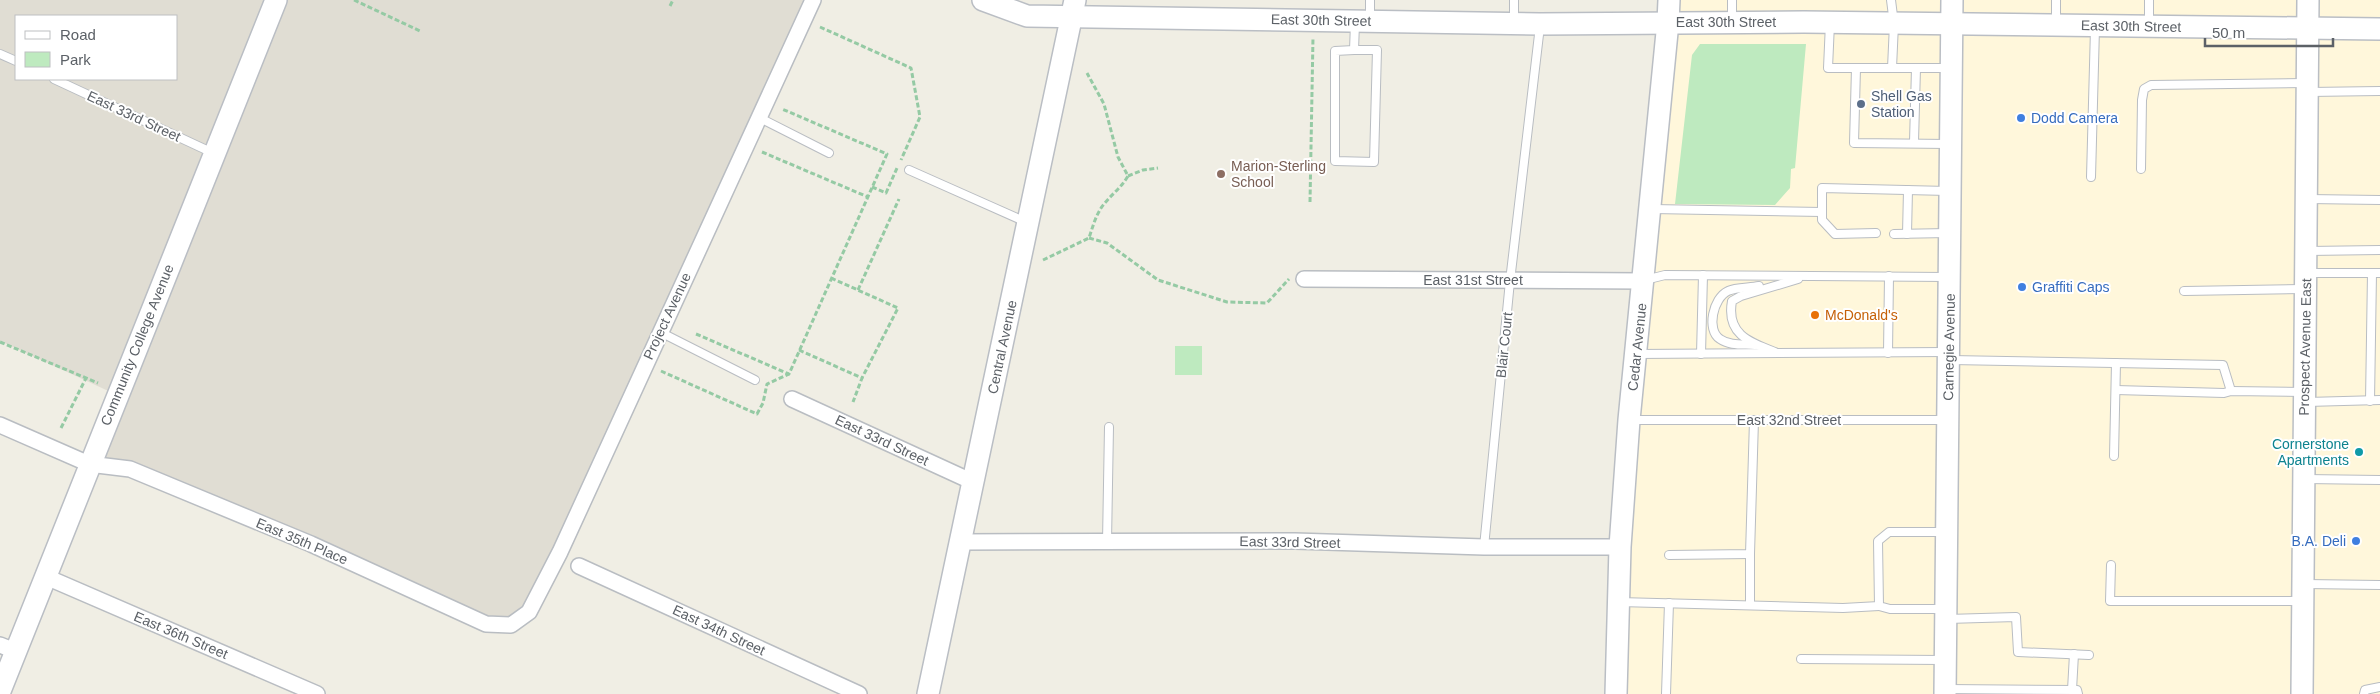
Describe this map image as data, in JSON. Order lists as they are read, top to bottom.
{
  "streets": {
    "street": [
      "East 30th Street",
      "East 33rd Street",
      "East 31st Street",
      "Project Avenue",
      "Community College Avenue",
      "Central Avenue",
      "Cedar Avenue",
      "Carnegie Avenue",
      "Prospect Avenue East",
      "East 35th Place",
      "East 34th Street",
      "East 36th Street"
    ],
    "lane": ["Blair Court", "East 32nd Street"]
  },
  "crossings": [
    ["East 30th Street", "Blair Court"],
    ["East 30th Street", "Central Avenue"],
    ["East 30th Street", "Cedar Avenue"],
    ["East 30th Street", "Carnegie Avenue"],
    ["East 30th Street", "Prospect Avenue East"],
    ["East 33rd Street", "Community College Avenue"],
    ["East 33rd Street", "Blair Court"],
    ["East 33rd Street", "Central Avenue"],
    ["East 33rd Street", "Cedar Avenue"],
    ["East 31st Street", "Blair Court"],
    ["East 31st Street", "Cedar Avenue"],
    ["Project Avenue", "East 35th Place"],
    ["Community College Avenue", "East 35th Place"],
    ["Community College Avenue", "East 36th Street"],
    ["Cedar Avenue", "East 32nd Street"],
    ["Carnegie Avenue", "East 32nd Street"]
  ],
  "places": [
    "Shell Gas Station",
    "Dodd Camera",
    "Marion-Sterling School",
    "Graffiti Caps",
    "McDonald's",
    "Cornerstone Apartments",
    "B.A. Deli"
  ],
  "legend": ["Road", "Park"],
  "scale_bar": "50 m"
}
